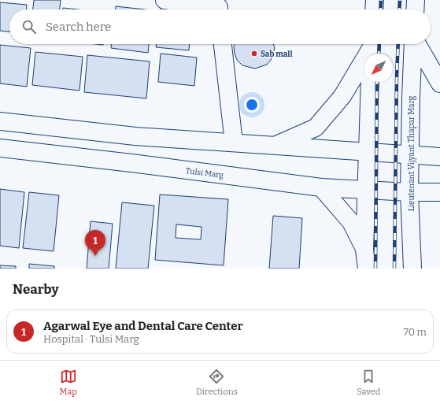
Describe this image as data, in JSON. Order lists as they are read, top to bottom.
{
  "streets": {
    "street": ["Lieutenant Vijyant Thapar Marg", "Tulsi Marg"]
  },
  "crossings": [
    ["Lieutenant Vijyant Thapar Marg", "Tulsi Marg"]
  ],
  "places": ["Sab mall"],
  "north": "bottom left",
  "page": {
    "search": "Search here",
    "pins": "1",
    "heading": "Nearby",
    "list": [
      {
        "mark": "1",
        "name": "Agarwal Eye and Dental Care Center",
        "note": "Hospital · Tulsi Marg",
        "value": "70 m"
      }
    ],
    "nav": ["Map", "Directions", "Saved"]
  }
}
